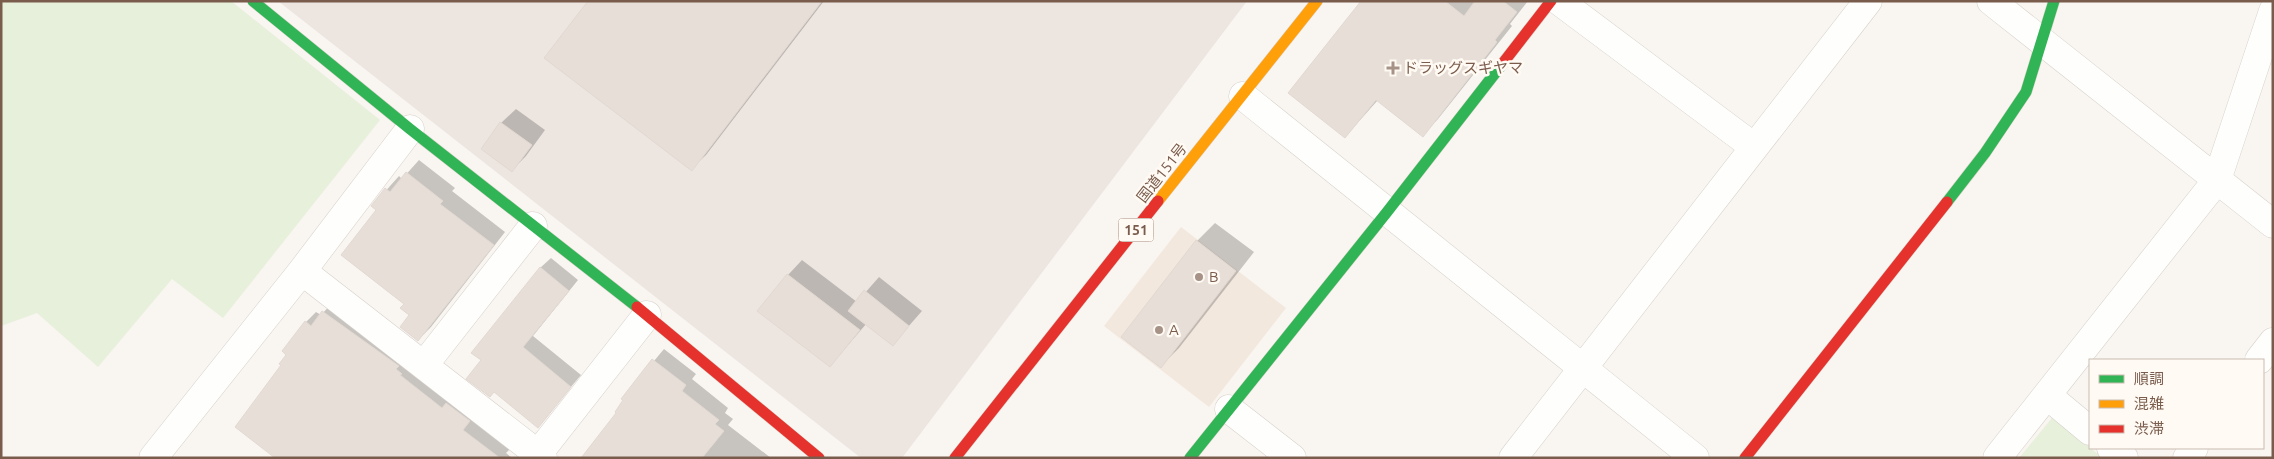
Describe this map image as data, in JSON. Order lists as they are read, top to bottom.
{
  "streets": {
    "main road": ["国道151号", "151"]
  },
  "places": {
    "health": ["ドラッグスギヤマ"],
    "other": ["B", "A"]
  },
  "legend": ["順調", "混雑", "渋滞"]
}
